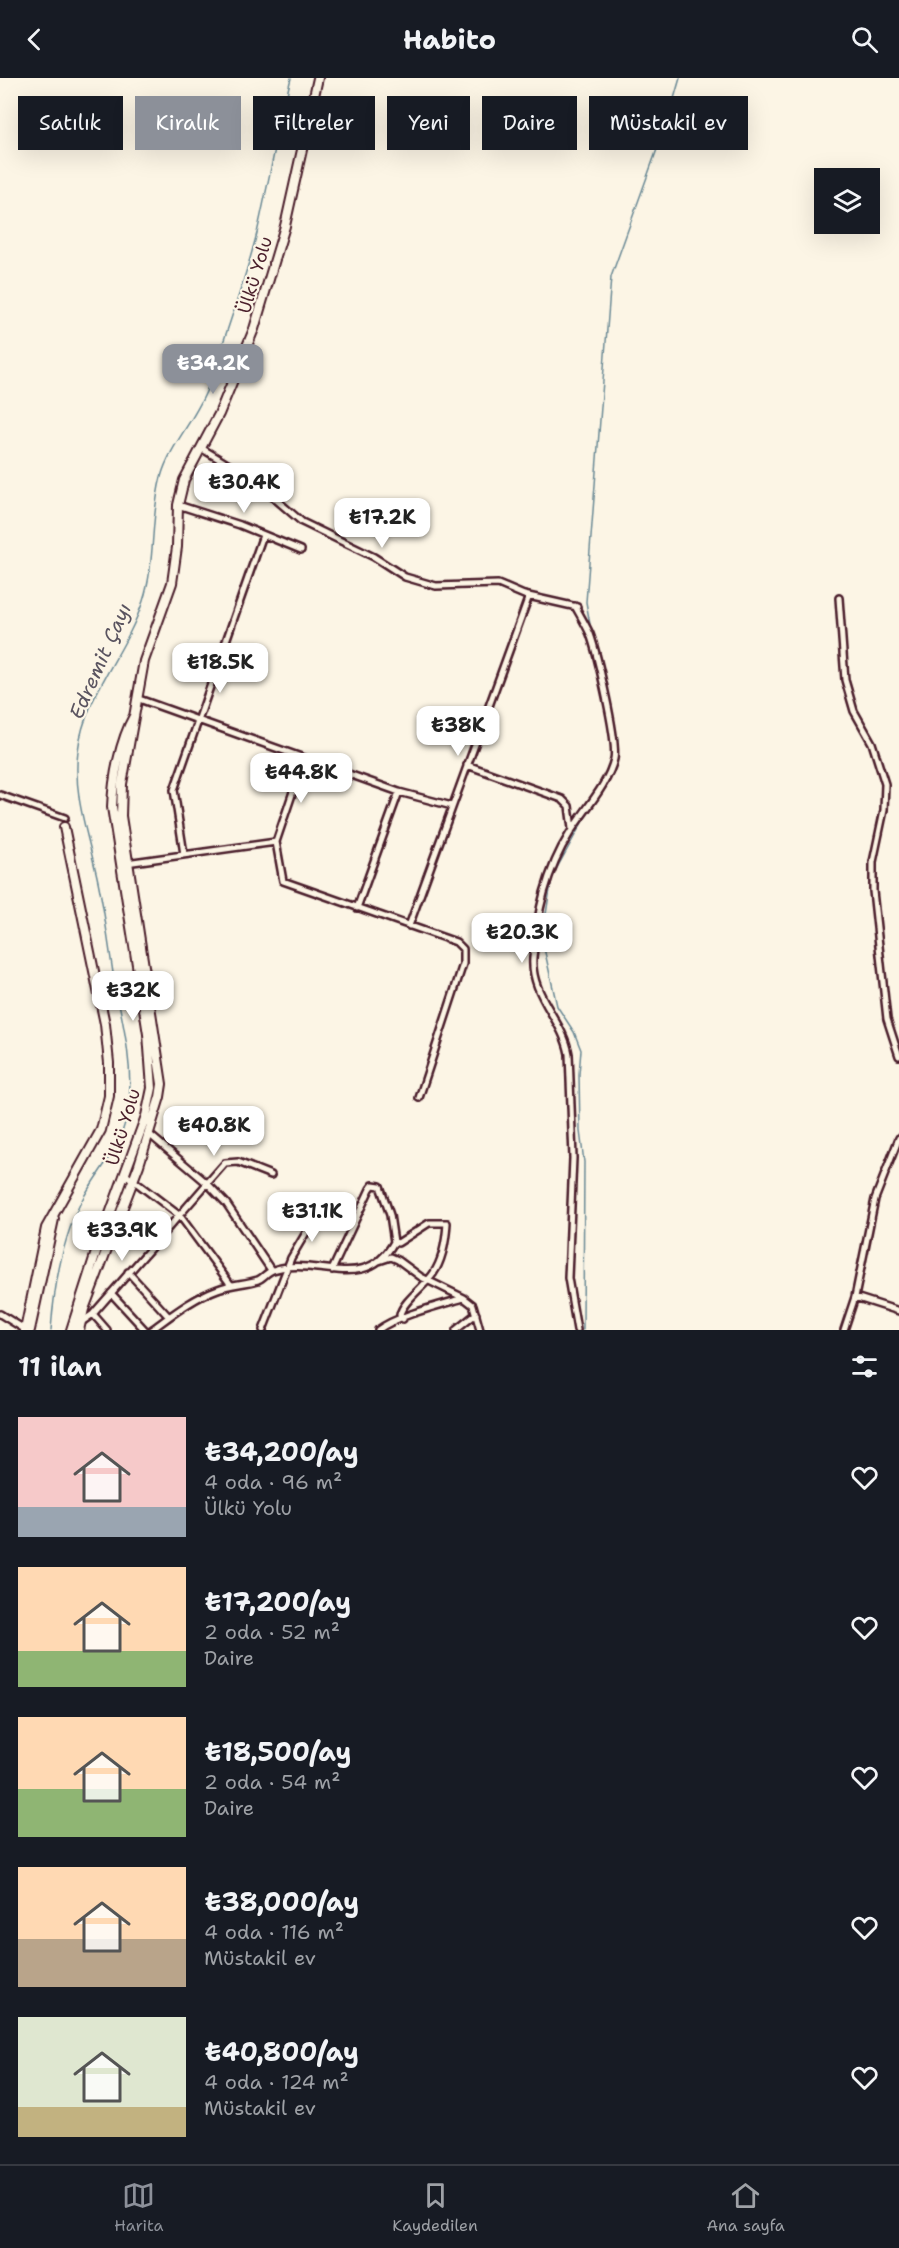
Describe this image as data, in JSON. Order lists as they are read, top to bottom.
{
  "streets": {
    "main road": ["Ülkü Yolu"]
  },
  "water": ["Edremit Çayı"],
  "page": {
    "header": "Habito",
    "chip": [
      "Satılık",
      "Kiralık",
      "Filtreler",
      "Yeni",
      "Daire",
      "Müstakil ev"
    ],
    "price": [
      "₺34.2K",
      "₺30.4K",
      "₺17.2K",
      "₺18.5K",
      "₺38K",
      "₺44.8K",
      "₺20.3K",
      "₺32K",
      "₺40.8K",
      "₺31.1K",
      "₺33.9K"
    ],
    "heading": "11 ilan",
    "list": [
      {
        "name": "₺34,200/ay",
        "note": "4 oda · 96 m² · Ülkü Yolu"
      },
      {
        "name": "₺17,200/ay",
        "note": "2 oda · 52 m² · Daire"
      },
      {
        "name": "₺18,500/ay",
        "note": "2 oda · 54 m² · Daire"
      },
      {
        "name": "₺38,000/ay",
        "note": "4 oda · 116 m² · Müstakil ev"
      },
      {
        "name": "₺40,800/ay",
        "note": "4 oda · 124 m² · Müstakil ev"
      }
    ],
    "tabs": ["Harita", "Kaydedilen", "Ana sayfa"]
  }
}
